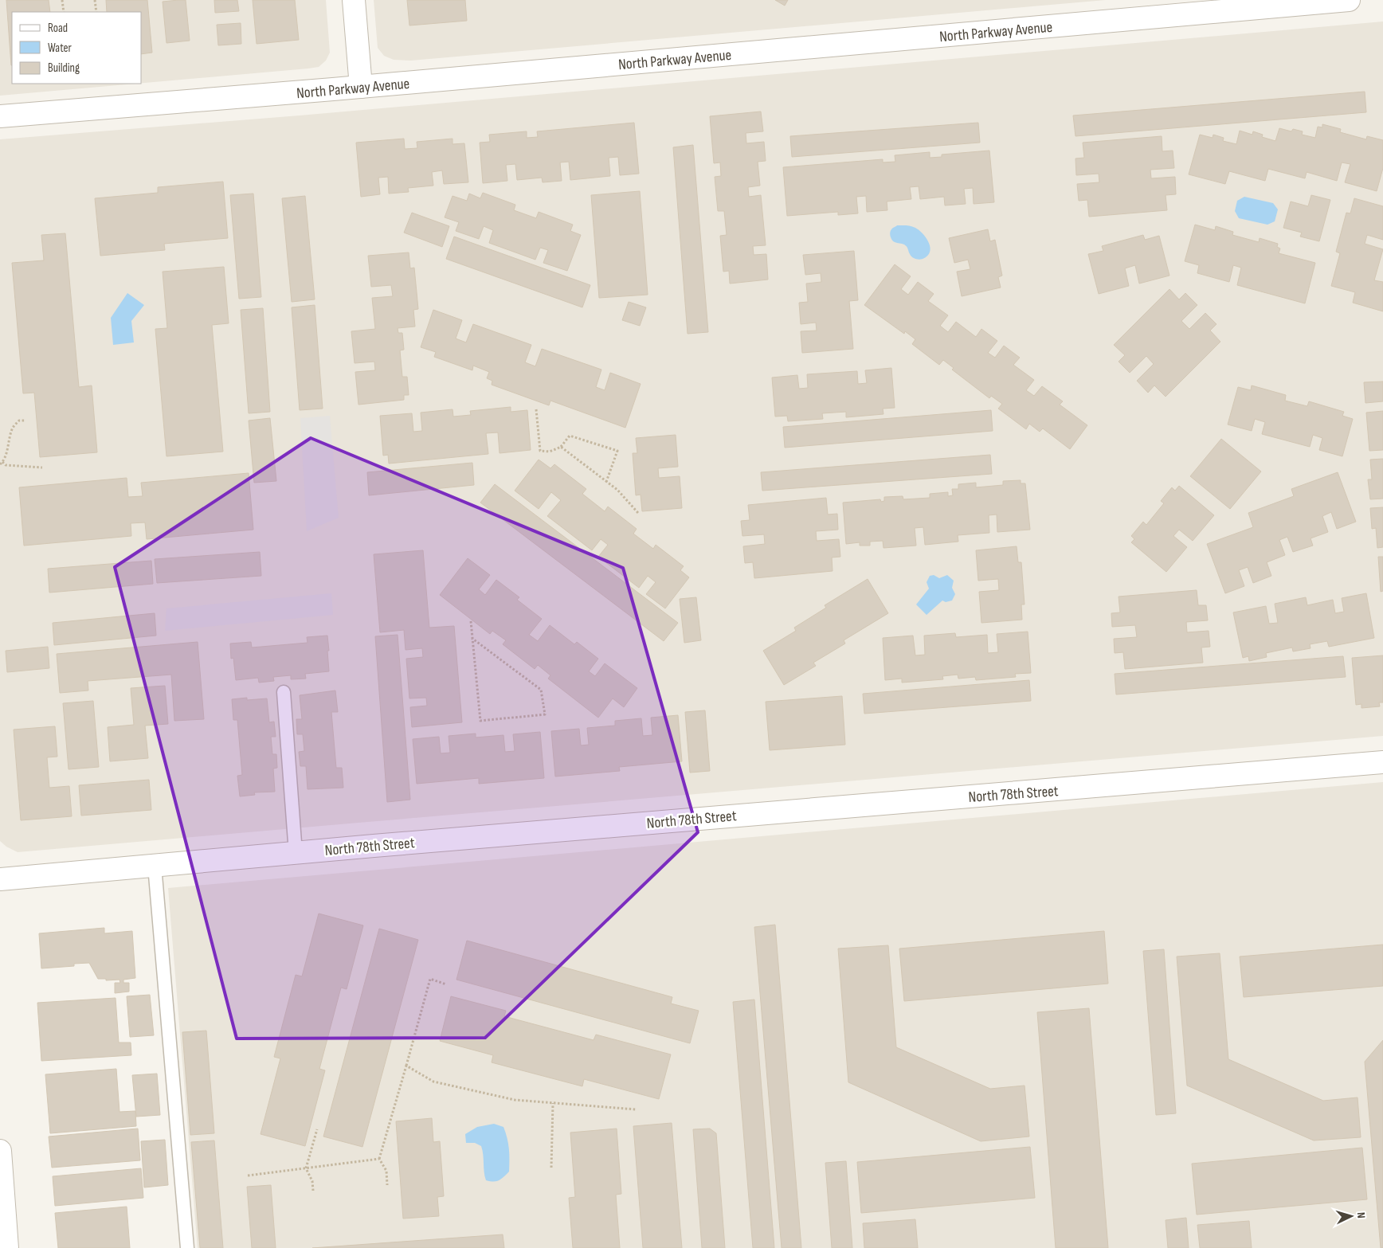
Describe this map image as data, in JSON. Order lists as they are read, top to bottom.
{
  "streets": {
    "street": ["North Parkway Avenue", "North 78th Street"]
  },
  "legend": ["Road", "Water", "Building"],
  "north": "right"
}
